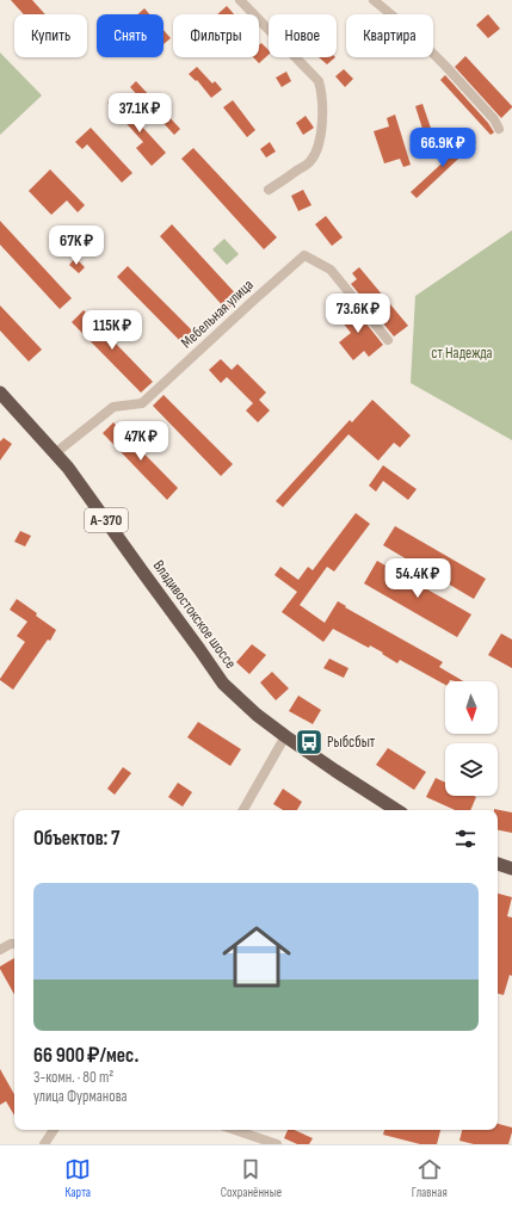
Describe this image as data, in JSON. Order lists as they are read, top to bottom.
{
  "streets": {
    "highway": ["А-370", "Владивостокское шоссе"],
    "street": ["Мебельная улица"]
  },
  "crossings": [
    ["Мебельная улица", "Владивостокское шоссе"]
  ],
  "parks": ["ст Надежда"],
  "places": {
    "bus stop": ["Рыбсбыт"]
  },
  "north": "bottom",
  "page": {
    "chip": [
      "Купить",
      "Снять",
      "Фильтры",
      "Новое",
      "Квартира"
    ],
    "price": [
      "37.1K ₽",
      "66.9K ₽",
      "67K ₽",
      "73.6K ₽",
      "115K ₽",
      "47K ₽",
      "54.4K ₽"
    ],
    "heading": "Объектов: 7",
    "list": [
      {
        "name": "66 900 ₽/мес.",
        "note": "3-комн. · 80 m² · улица Фурманова"
      }
    ],
    "tabs": ["Карта", "Сохранённые", "Главная"]
  }
}
